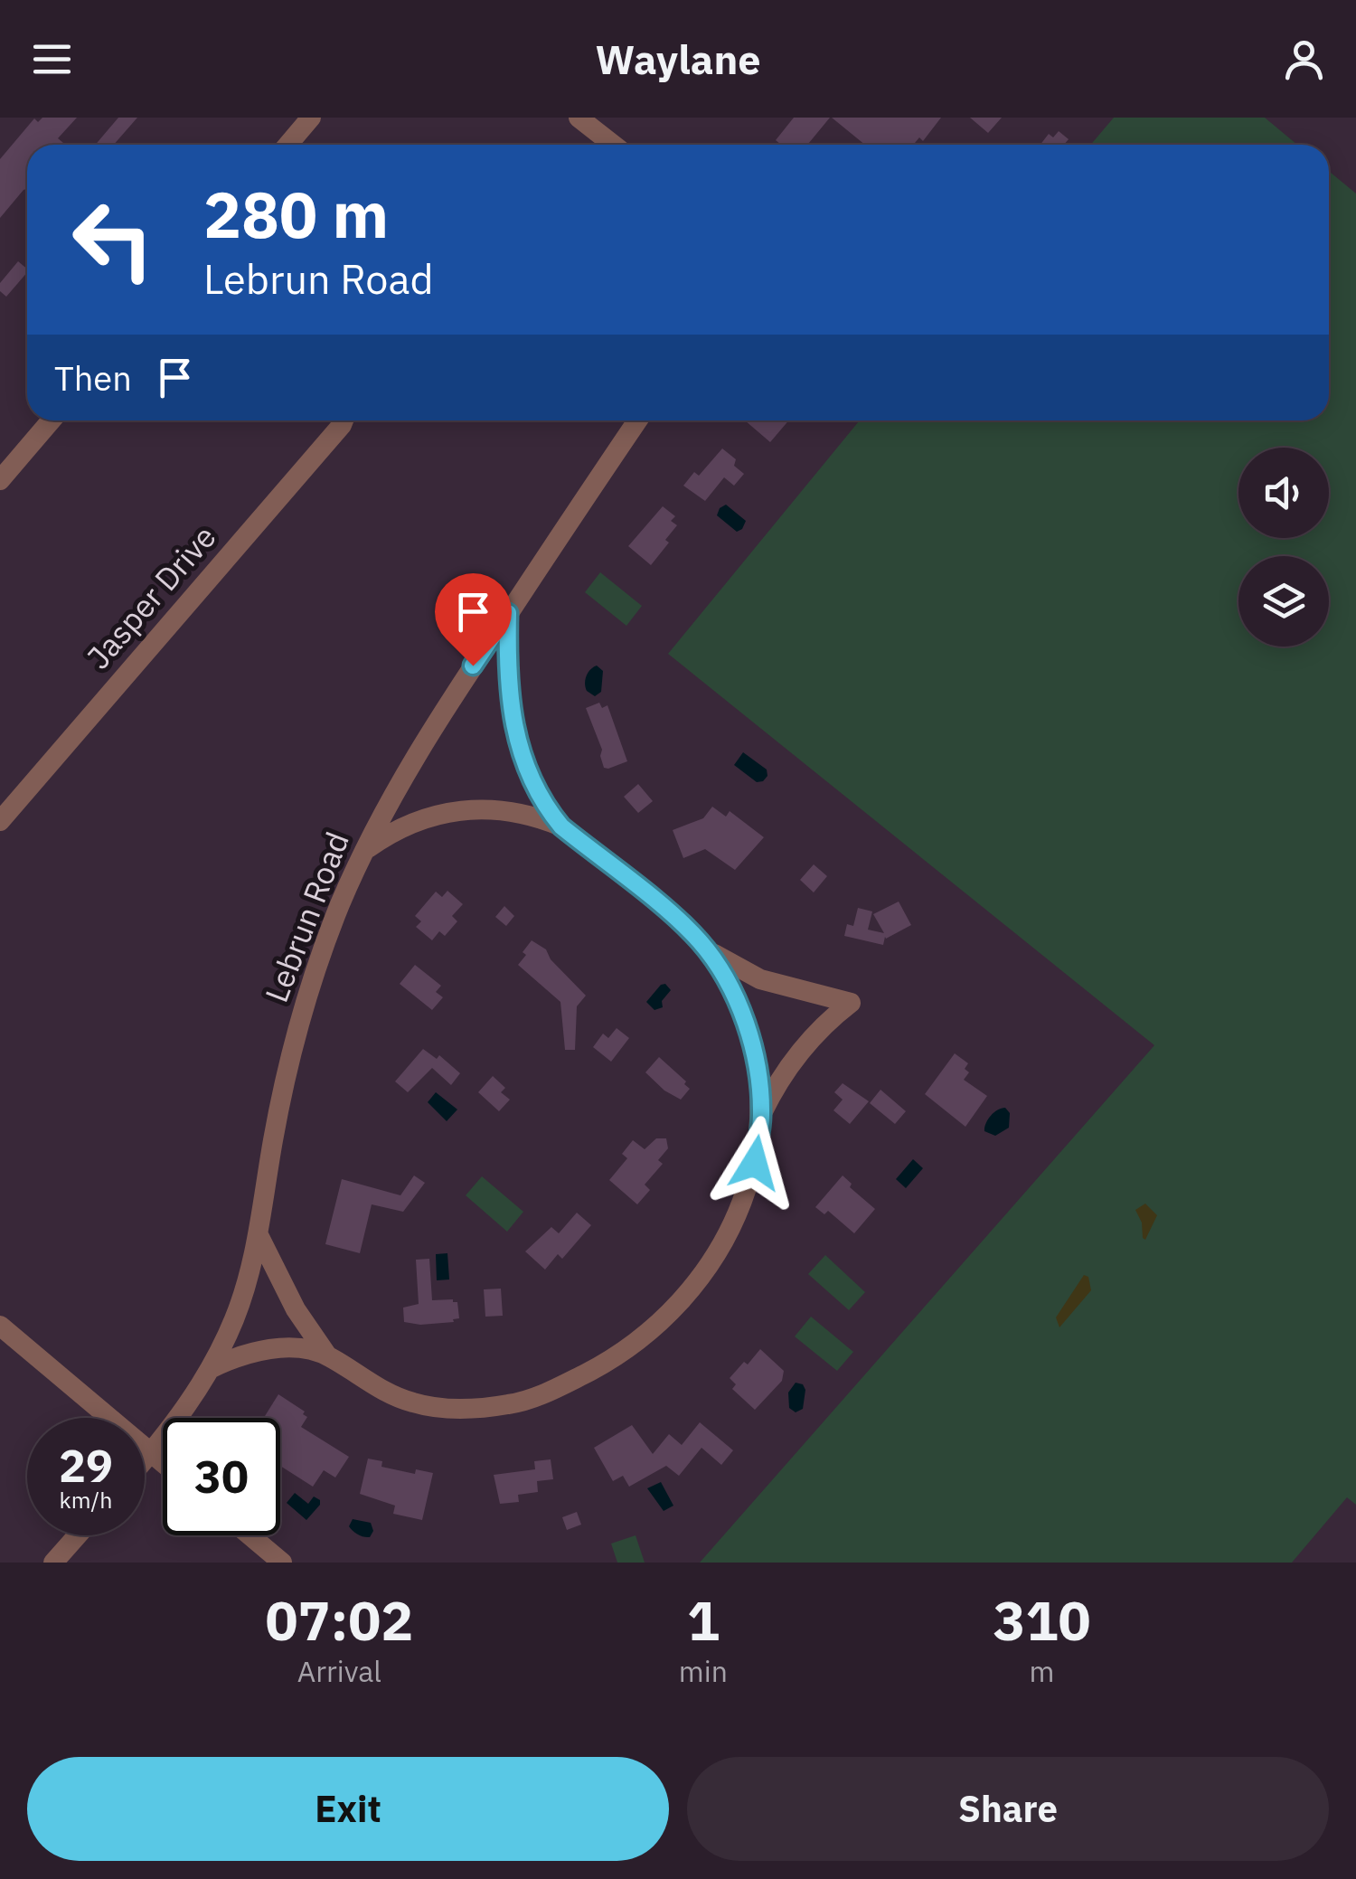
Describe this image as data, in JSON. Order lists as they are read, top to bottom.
{
  "streets": {
    "street": ["Jasper Drive", "Lebrun Road"]
  },
  "page": {
    "header": "Waylane",
    "turn": ["280 m", "Lebrun Road"],
    "then": "Then",
    "speed": "29 km/h",
    "limit": "30",
    "eta": [
      "07:02",
      "Arrival",
      "1",
      "min",
      "310",
      "m"
    ],
    "buttons": ["Exit", "Share"]
  }
}
